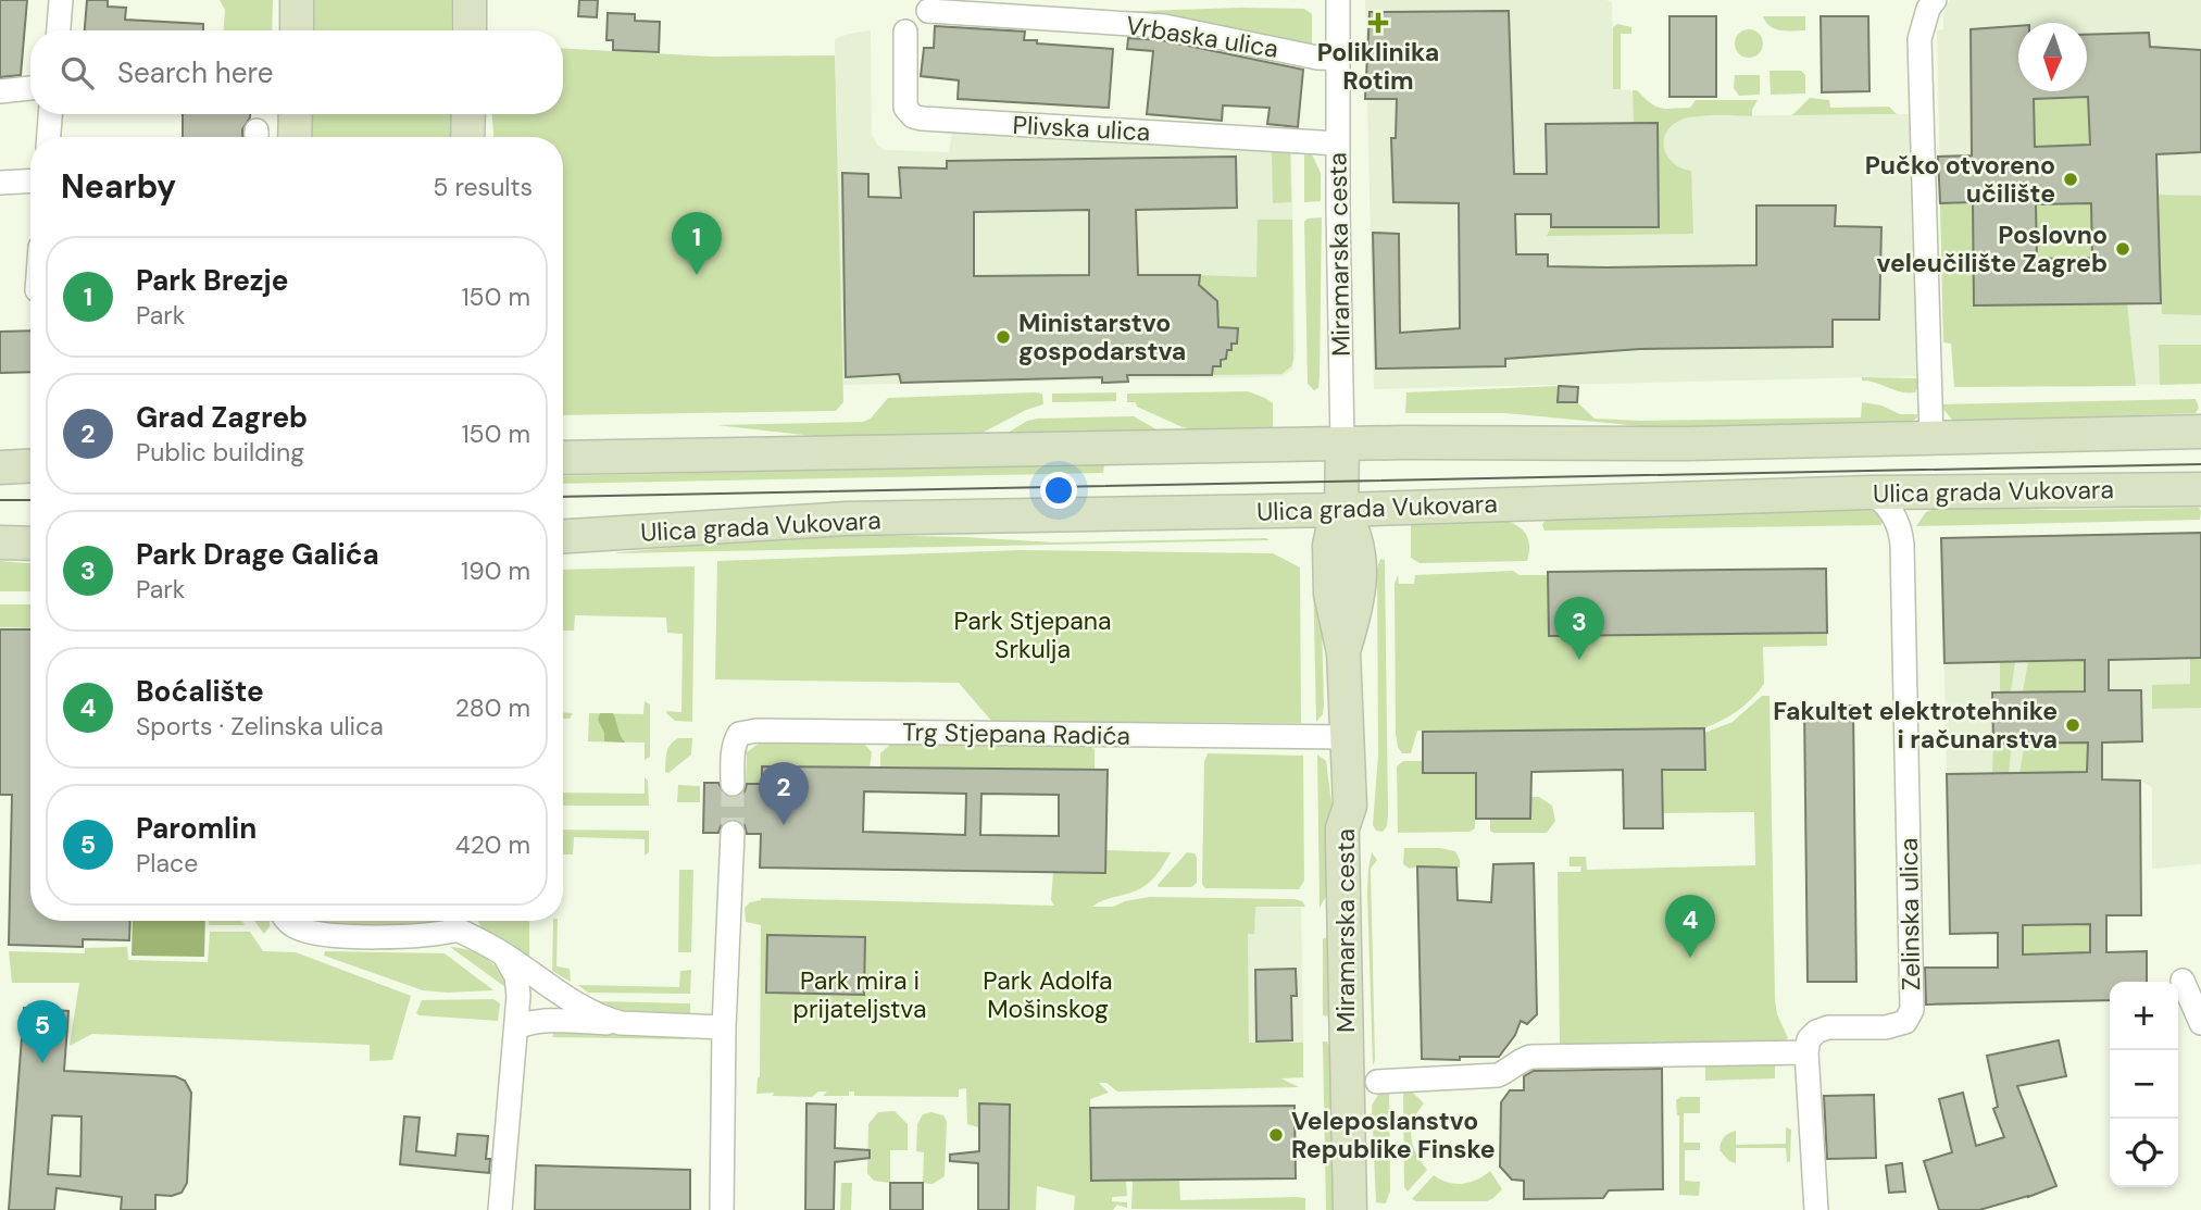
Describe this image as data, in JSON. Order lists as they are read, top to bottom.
{
  "streets": {
    "main road": ["Miramarska cesta", "Ulica grada Vukovara"],
    "street": [
      "Vrbaska ulica",
      "Plivska ulica",
      "Trg Stjepana Radića",
      "Zelinska ulica"
    ]
  },
  "crossings": [
    ["Vrbaska ulica", "Miramarska cesta"],
    ["Plivska ulica", "Miramarska cesta"],
    ["Miramarska cesta", "Ulica grada Vukovara"],
    ["Miramarska cesta", "Trg Stjepana Radića"],
    ["Ulica grada Vukovara", "Zelinska ulica"]
  ],
  "parks": ["Park Stjepana Srkulja", "Park mira i prijateljstva", "Park Adolfa Mošinskog"],
  "places": {
    "health": ["Poliklinika Rotim"],
    "other": [
      "Pučko otvoreno učilište",
      "Poslovno veleučilište Zagreb",
      "Ministarstvo gospodarstva",
      "Fakultet elektrotehnike i računarstva",
      "Veleposlanstvo Republike Finske"
    ]
  },
  "north": "bottom",
  "page": {
    "search": "Search here",
    "heading": ["Nearby", "5 results"],
    "pins": [
      "1",
      "3",
      "2",
      "4",
      "5"
    ],
    "list": [
      {
        "mark": "1",
        "name": "Park Brezje",
        "note": "Park",
        "value": "150 m"
      },
      {
        "mark": "2",
        "name": "Grad Zagreb",
        "note": "Public building",
        "value": "150 m"
      },
      {
        "mark": "3",
        "name": "Park Drage Galića",
        "note": "Park",
        "value": "190 m"
      },
      {
        "mark": "4",
        "name": "Boćalište",
        "note": "Sports · Zelinska ulica",
        "value": "280 m"
      },
      {
        "mark": "5",
        "name": "Paromlin",
        "note": "Place",
        "value": "420 m"
      }
    ],
    "map_buttons": ["+", "−"]
  }
}
